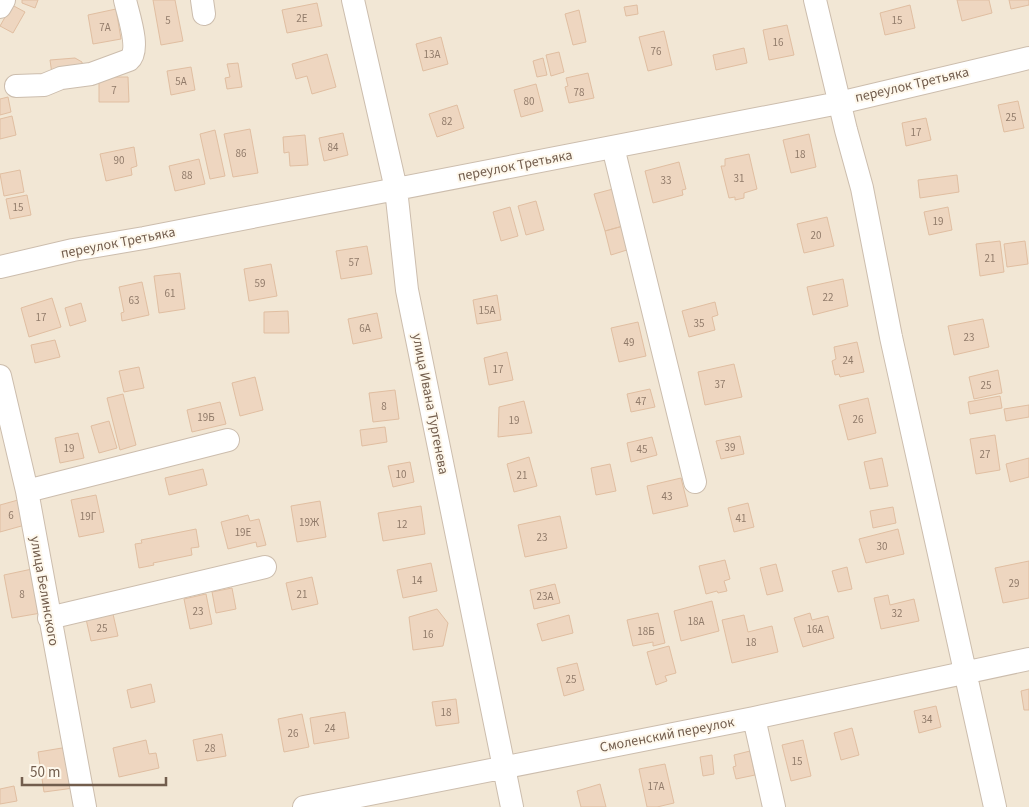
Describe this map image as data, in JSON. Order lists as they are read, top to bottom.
{
  "streets": {
    "street": [
      "переулок Третьяка",
      "улица Ивана Тургенева",
      "улица Белинского",
      "Смоленский переулок"
    ]
  },
  "crossings": [
    ["переулок Третьяка", "улица Ивана Тургенева"],
    ["улица Ивана Тургенева", "Смоленский переулок"]
  ],
  "house_numbers": [
    "2Е",
    "5",
    "15",
    "7А",
    "16",
    "76",
    "13А",
    "5А",
    "7",
    "78",
    "80",
    "25",
    "82",
    "17",
    "84",
    "86",
    "18",
    "90",
    "88",
    "31",
    "33",
    "15",
    "19",
    "20",
    "21",
    "57",
    "59",
    "61",
    "22",
    "63",
    "15А",
    "17",
    "35",
    "6А",
    "23",
    "49",
    "24",
    "17",
    "37",
    "25",
    "47",
    "8",
    "19Б",
    "26",
    "19",
    "39",
    "19",
    "45",
    "27",
    "10",
    "21",
    "43",
    "6",
    "19Г",
    "41",
    "19Ж",
    "12",
    "19Е",
    "23",
    "30",
    "14",
    "29",
    "8",
    "21",
    "23А",
    "23",
    "32",
    "18А",
    "25",
    "16А",
    "18Б",
    "16",
    "18",
    "25",
    "18",
    "34",
    "24",
    "26",
    "28",
    "15",
    "17А"
  ],
  "scale_bar": "50 m"
}
